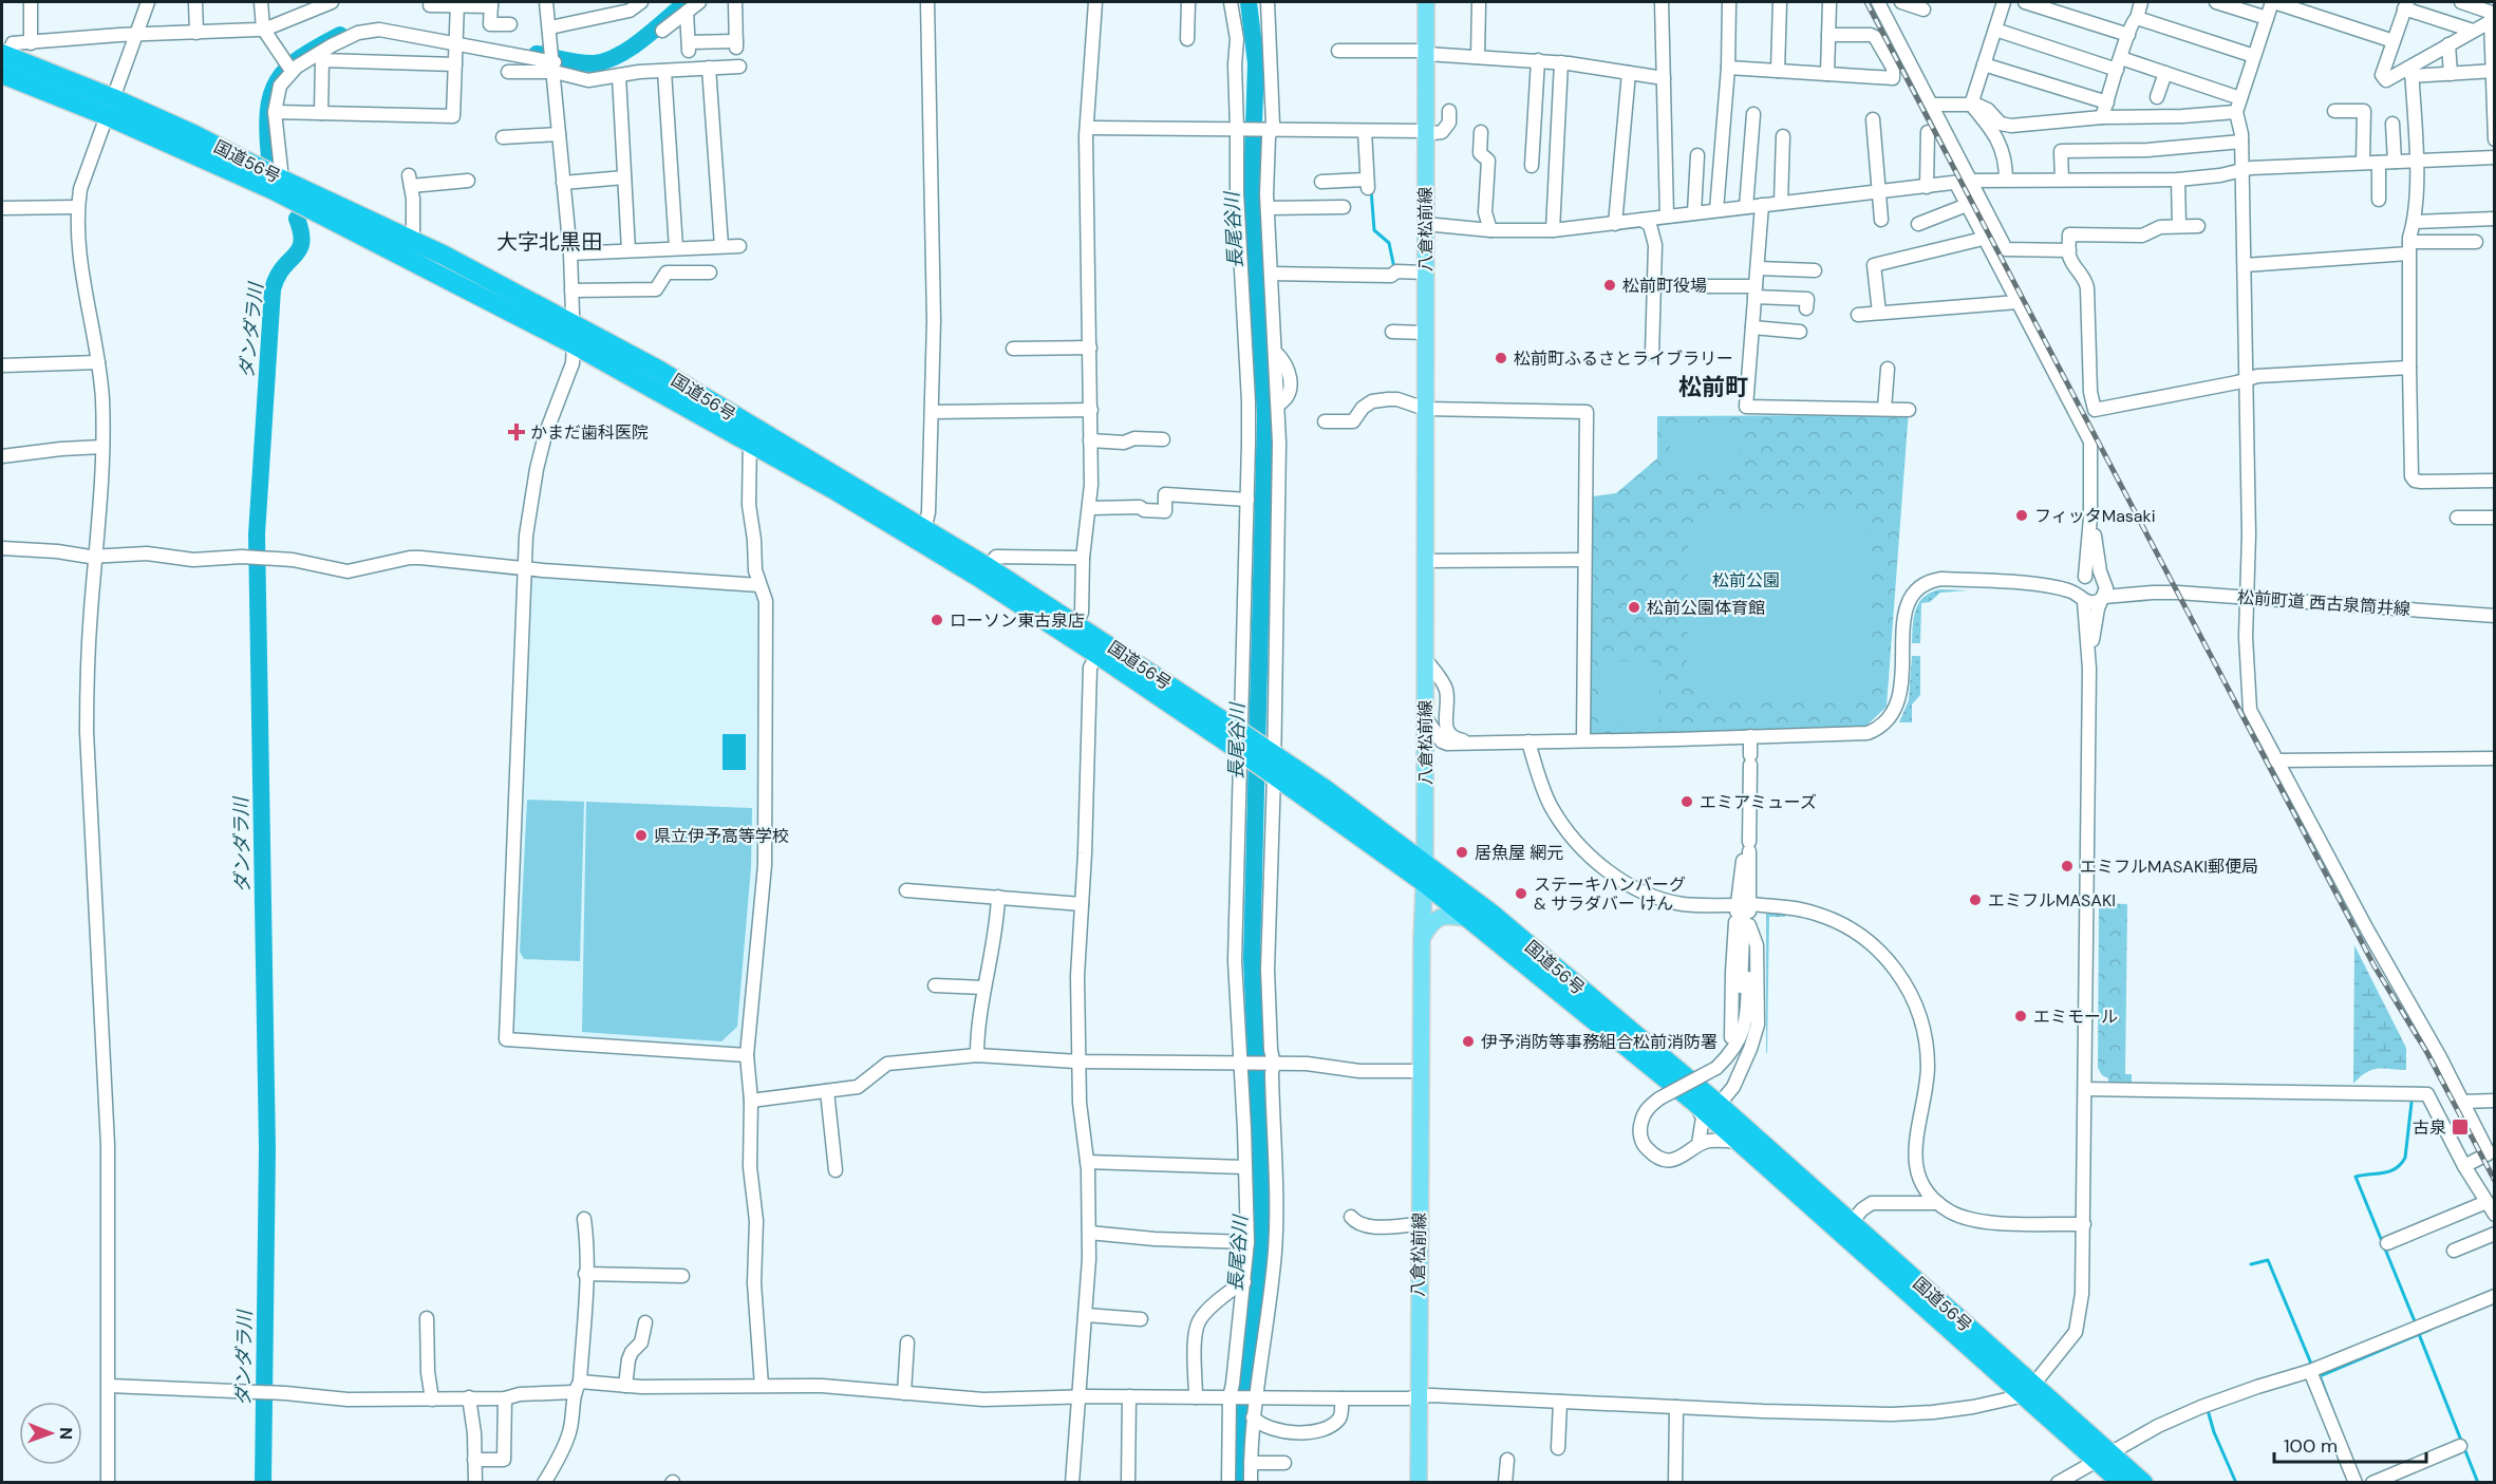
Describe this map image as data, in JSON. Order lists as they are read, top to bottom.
{
  "streets": {
    "highway": ["国道56号"],
    "main road": ["八倉松前線"],
    "street": ["松前町道 西古泉筒井線"]
  },
  "crossings": [
    ["国道56号", "八倉松前線"]
  ],
  "districts": ["大字北黒田", "松前町"],
  "water": ["長尾谷川", "ダンダラ川"],
  "parks": ["松前公園"],
  "places": {
    "other": [
      "松前町役場",
      "松前町ふるさとライブラリー",
      "フィッタMasaki",
      "松前公園体育館",
      "ローソン東古泉店",
      "エミアミューズ",
      "県立伊予高等学校",
      "居魚屋 網元",
      "エミフルMASAKI郵便局",
      "ステーキハンバーグ & サラダバー けん",
      "エミフルMASAKI",
      "エミモール",
      "伊予消防等事務組合松前消防署"
    ],
    "health": ["かまだ歯科医院"],
    "transit": ["古泉"]
  },
  "scale_bar": "100 m",
  "north": "right"
}
